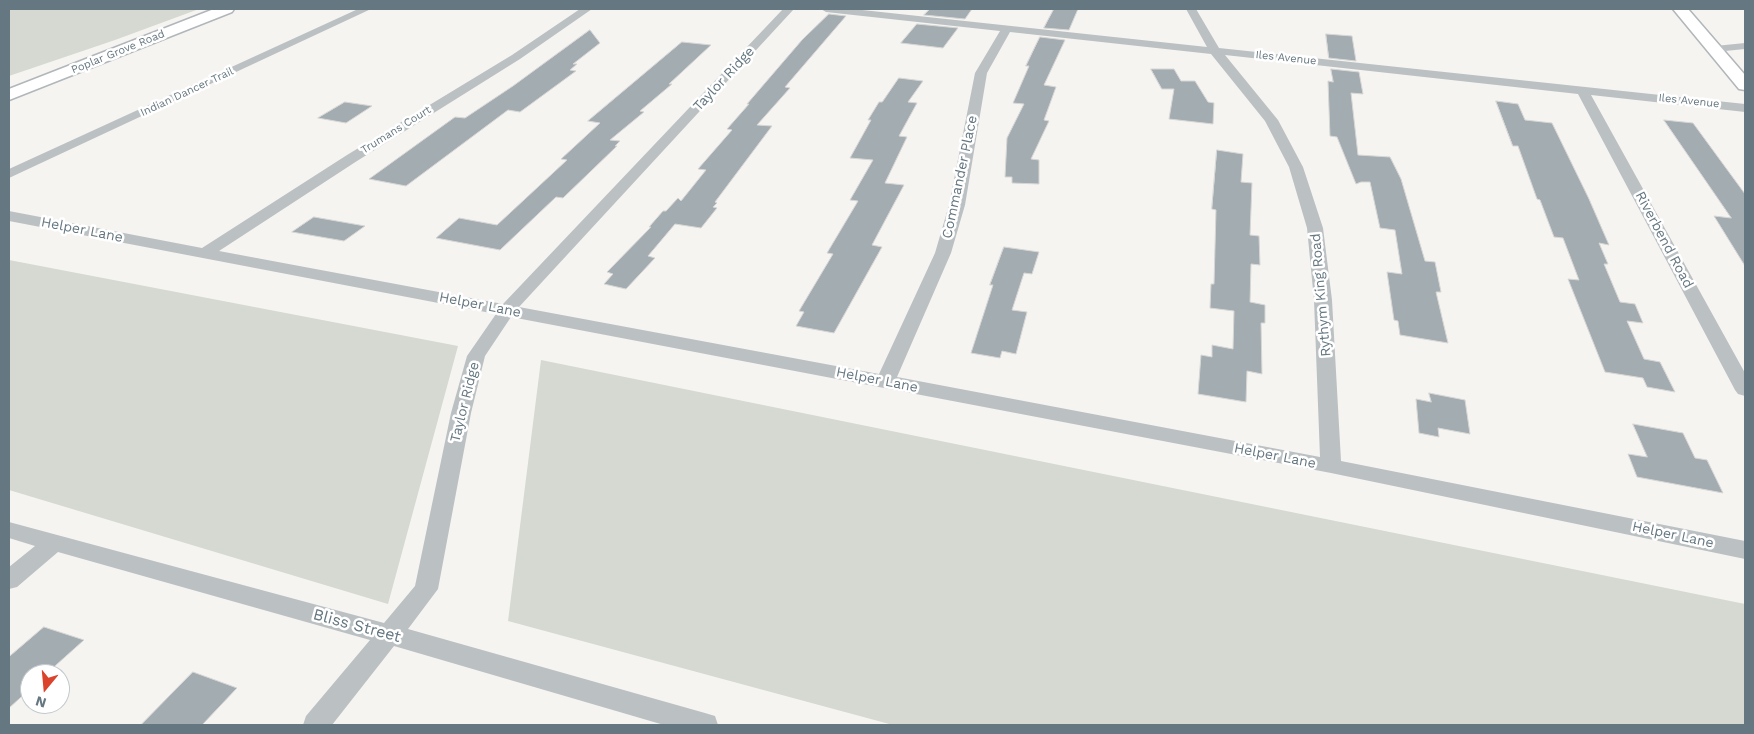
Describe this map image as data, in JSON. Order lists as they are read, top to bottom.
{
  "streets": {
    "main road": ["Poplar Grove Road"],
    "street": [
      "Iles Avenue",
      "Taylor Ridge",
      "Indian Dancer Trail",
      "Trumans Court",
      "Commander Place",
      "Helper Lane",
      "Riverbend Road",
      "Rythym King Road",
      "Bliss Street"
    ]
  },
  "crossings": [
    ["Iles Avenue", "Commander Place"],
    ["Iles Avenue", "Riverbend Road"],
    ["Iles Avenue", "Rythym King Road"],
    ["Taylor Ridge", "Helper Lane"],
    ["Taylor Ridge", "Bliss Street"],
    ["Trumans Court", "Helper Lane"],
    ["Commander Place", "Helper Lane"],
    ["Helper Lane", "Rythym King Road"]
  ],
  "north": "bottom"
}
